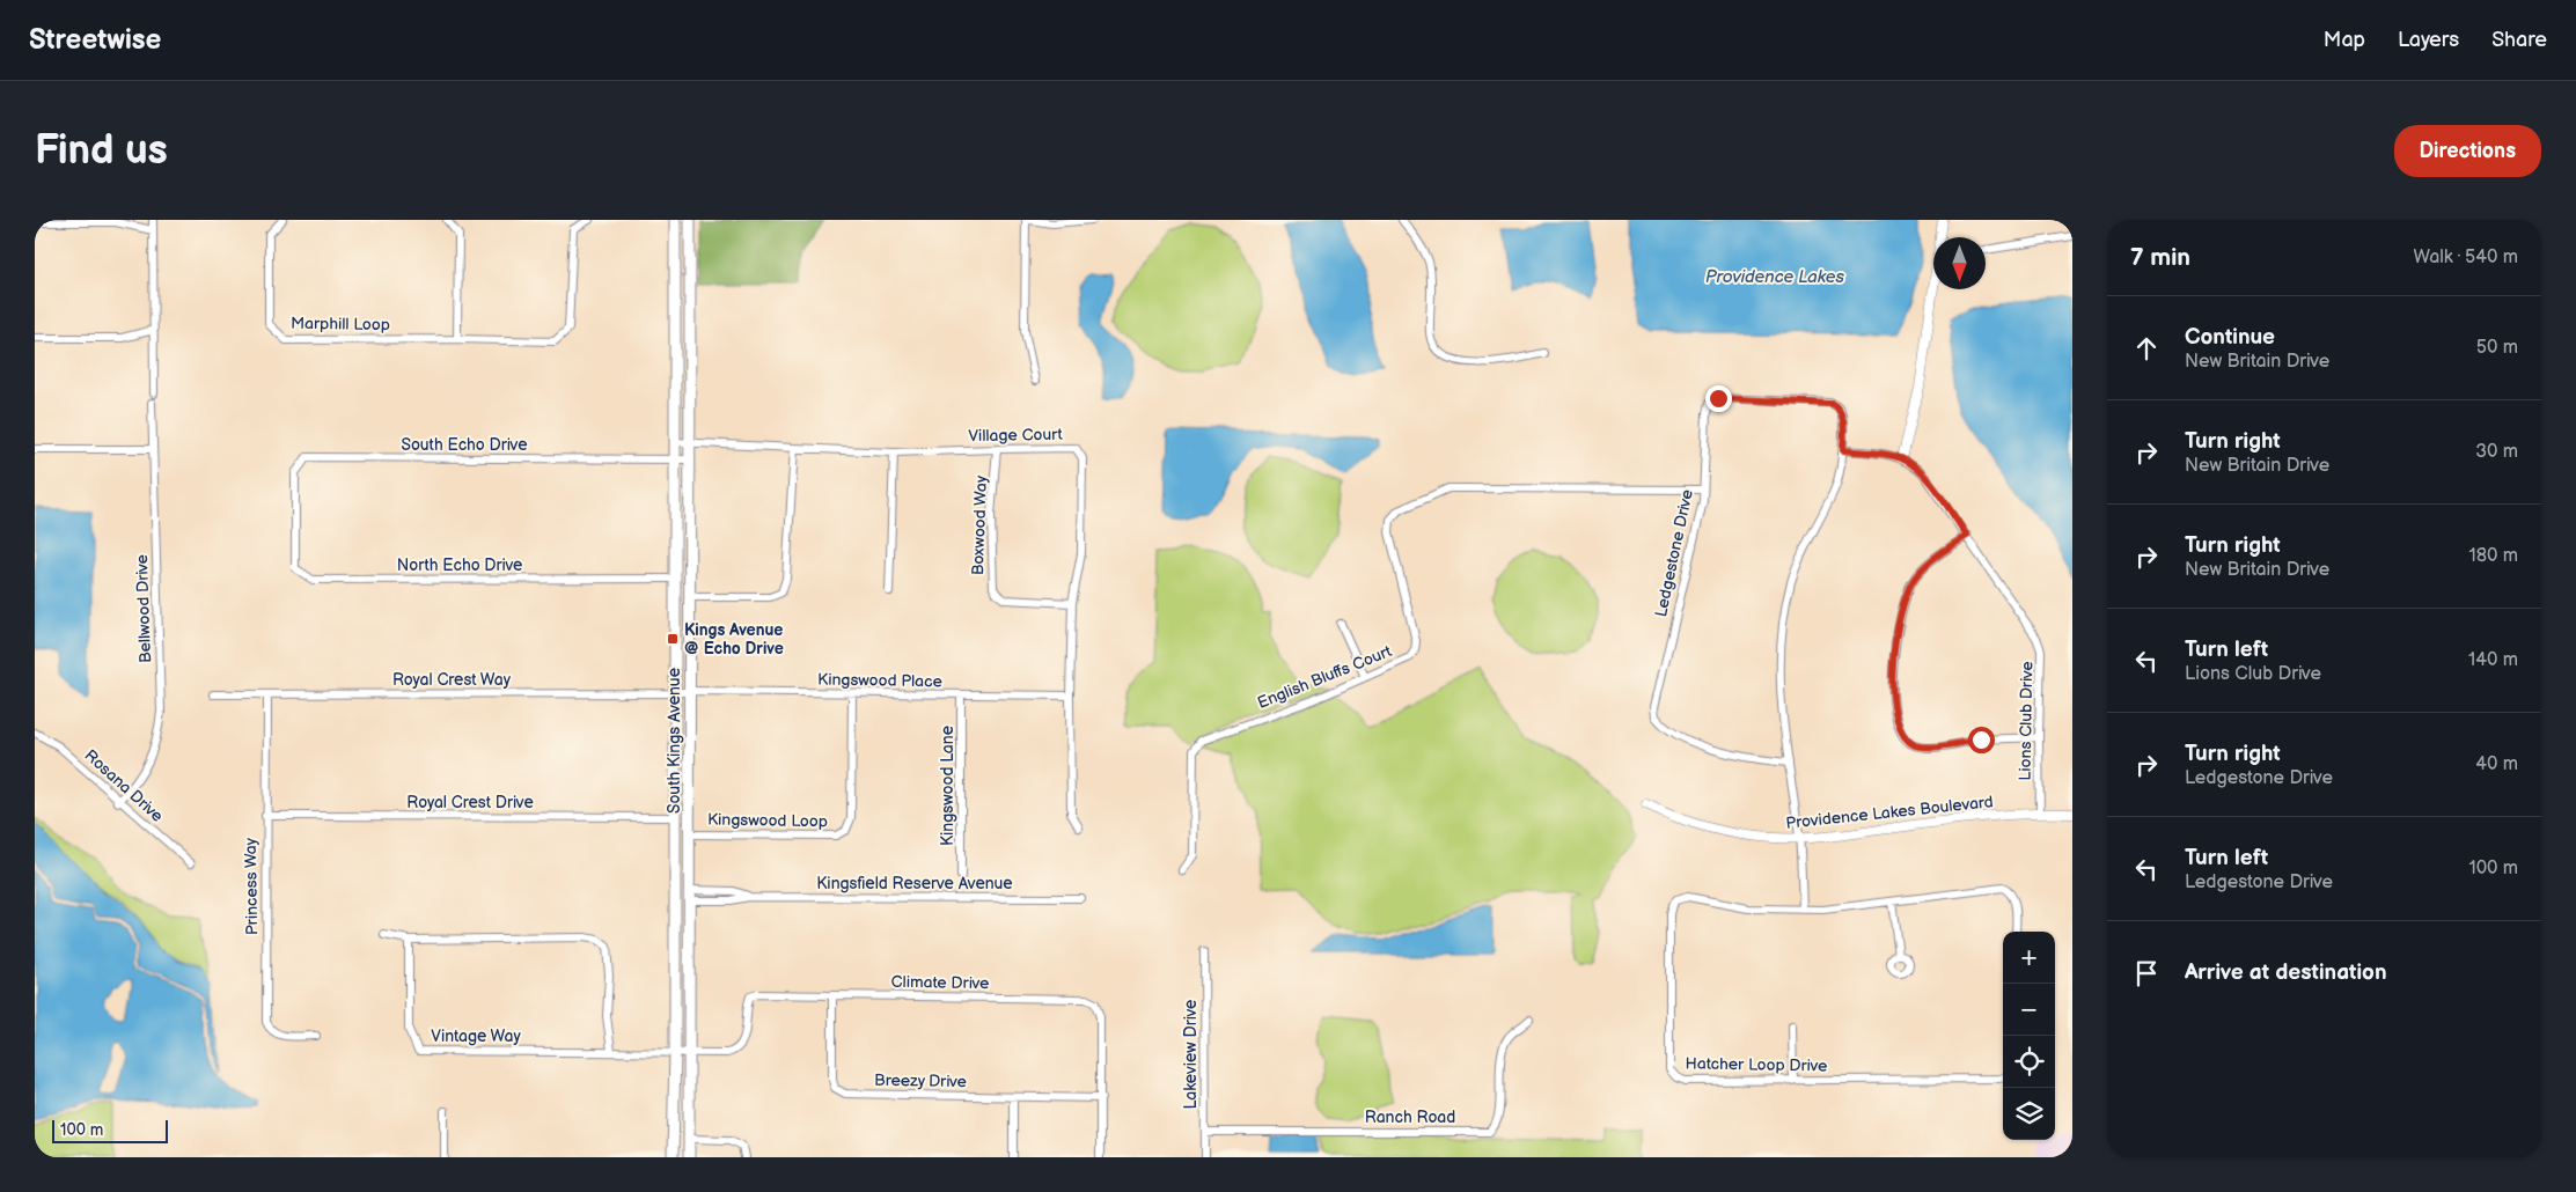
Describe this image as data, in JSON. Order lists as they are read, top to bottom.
{
  "streets": {
    "main road": ["South Kings Avenue"],
    "street": [
      "Marphill Loop",
      "Village Court",
      "South Echo Drive",
      "Boxwood Way",
      "Ledgestone Drive",
      "North Echo Drive",
      "Bellwood Drive",
      "English Bluffs Court",
      "Royal Crest Way",
      "Kingswood Place",
      "Lions Club Drive",
      "Rosana Drive",
      "Kingswood Lane",
      "Royal Crest Drive",
      "Providence Lakes Boulevard",
      "Kingswood Loop",
      "Kingsfield Reserve Avenue",
      "Princess Way",
      "Climate Drive",
      "Vintage Way",
      "Lakeview Drive",
      "Hatcher Loop Drive",
      "Breezy Drive",
      "Ranch Road"
    ]
  },
  "crossings": [
    ["Village Court", "Boxwood Way"],
    ["Village Court", "Kingswood Place"],
    ["Village Court", "South Kings Avenue"],
    ["South Echo Drive", "North Echo Drive"],
    ["South Echo Drive", "South Kings Avenue"],
    ["Ledgestone Drive", "English Bluffs Court"],
    ["Ledgestone Drive", "Lions Club Drive"],
    ["Ledgestone Drive", "Providence Lakes Boulevard"],
    ["North Echo Drive", "South Kings Avenue"],
    ["Bellwood Drive", "Rosana Drive"],
    ["Royal Crest Way", "Kingswood Place"],
    ["Royal Crest Way", "South Kings Avenue"],
    ["Royal Crest Way", "Princess Way"],
    ["Kingswood Place", "South Kings Avenue"],
    ["Kingswood Place", "Kingswood Lane"],
    ["Kingswood Place", "Kingswood Loop"],
    ["Lions Club Drive", "Providence Lakes Boulevard"],
    ["South Kings Avenue", "Royal Crest Drive"],
    ["South Kings Avenue", "Kingswood Loop"],
    ["South Kings Avenue", "Kingsfield Reserve Avenue"],
    ["South Kings Avenue", "Climate Drive"],
    ["South Kings Avenue", "Vintage Way"],
    ["Royal Crest Drive", "Princess Way"],
    ["Climate Drive", "Vintage Way"],
    ["Climate Drive", "Breezy Drive"],
    ["Lakeview Drive", "Ranch Road"]
  ],
  "water": ["Providence Lakes"],
  "places": {
    "transit": ["Kings Avenue @ Echo Drive"]
  },
  "scale_bar": "100 m",
  "north": "bottom",
  "page": {
    "header": "Streetwise",
    "nav": ["Map", "Layers", "Share"],
    "buttons": "Directions",
    "title": "Find us",
    "heading": ["7 min", "Walk · 540 m"],
    "list": [
      ["Continue", "New Britain Drive", "50 m"],
      ["Turn right", "New Britain Drive", "30 m"],
      ["Turn right", "New Britain Drive", "180 m"],
      ["Turn left", "Lions Club Drive", "140 m"],
      ["Turn right", "Ledgestone Drive", "40 m"],
      ["Turn left", "Ledgestone Drive", "100 m"],
      "Arrive at destination"
    ],
    "map_buttons": ["+", "−"],
    "scale": "100 m"
  }
}
